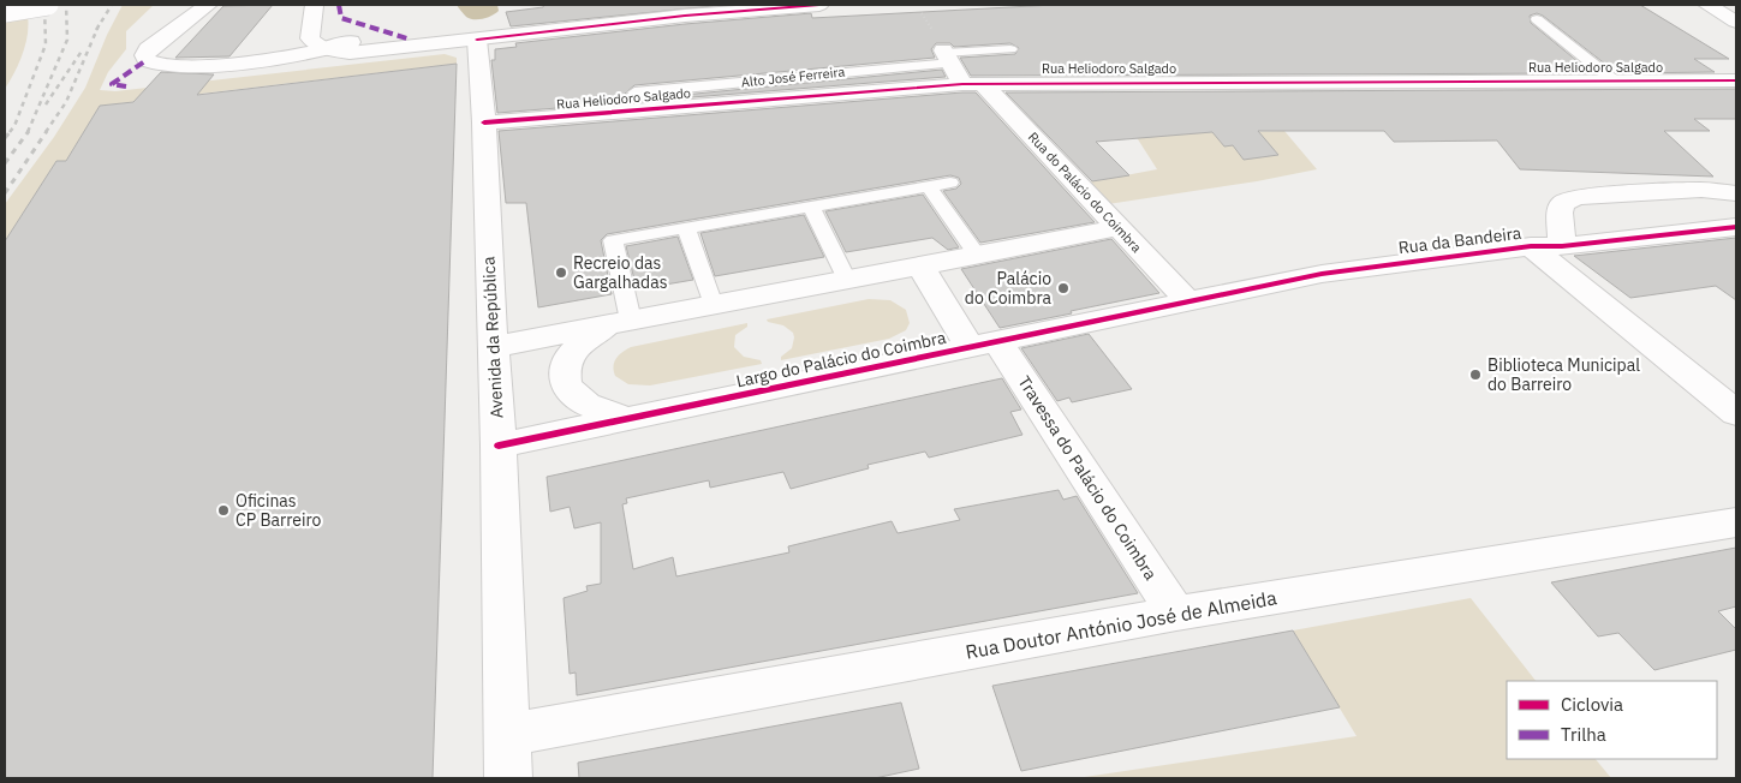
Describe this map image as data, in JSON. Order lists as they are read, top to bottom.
{
  "streets": {
    "street": [
      "Rua Heliodoro Salgado",
      "Rua do Palácio do Coimbra",
      "Rua da Bandeira",
      "Avenida da República",
      "Largo do Palácio do Coimbra",
      "Travessa do Palácio do Coimbra",
      "Rua Doutor António José de Almeida"
    ],
    "lane": ["Alto José Ferreira"]
  },
  "crossings": [
    ["Rua Heliodoro Salgado", "Rua do Palácio do Coimbra"],
    ["Rua Heliodoro Salgado", "Avenida da República"],
    ["Alto José Ferreira", "Rua do Palácio do Coimbra"],
    ["Rua do Palácio do Coimbra", "Rua da Bandeira"],
    ["Rua do Palácio do Coimbra", "Largo do Palácio do Coimbra"],
    ["Rua da Bandeira", "Largo do Palácio do Coimbra"],
    ["Avenida da República", "Largo do Palácio do Coimbra"],
    ["Avenida da República", "Rua Doutor António José de Almeida"],
    ["Largo do Palácio do Coimbra", "Travessa do Palácio do Coimbra"],
    ["Travessa do Palácio do Coimbra", "Rua Doutor António José de Almeida"]
  ],
  "places": [
    "Recreio das Gargalhadas",
    "Palácio do Coimbra",
    "Biblioteca Municipal do Barreiro",
    "Oficinas CP Barreiro"
  ],
  "legend": ["Ciclovia", "Trilha"]
}
